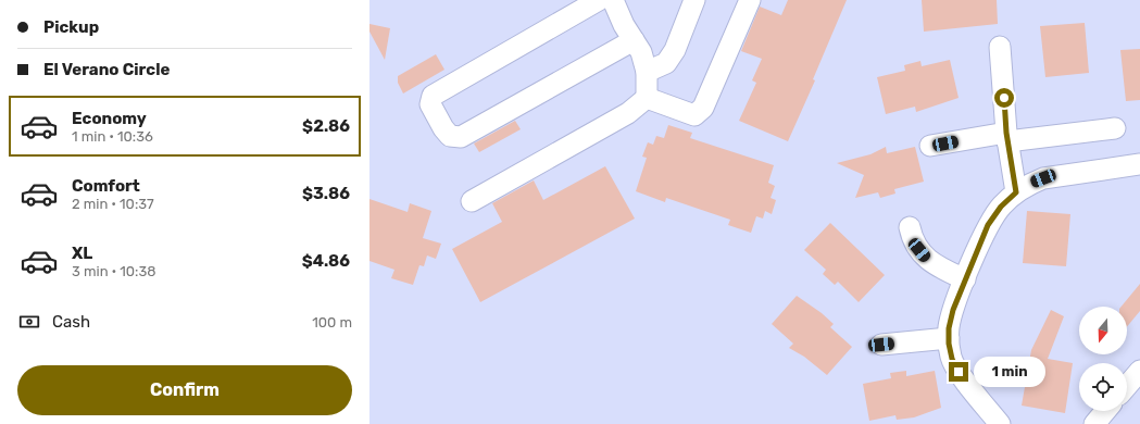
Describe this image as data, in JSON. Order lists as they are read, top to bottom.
{
  "north": "bottom",
  "page": {
    "banner": ["Pickup", "El Verano Circle"],
    "list": [
      {
        "name": "Economy",
        "note": "1 min · 10:36",
        "value": "$2.86"
      },
      {
        "name": "Comfort",
        "note": "2 min · 10:37",
        "value": "$3.86"
      },
      {
        "name": "XL",
        "note": "3 min · 10:38",
        "value": "$4.86"
      }
    ],
    "pay": ["Cash", "100 m"],
    "buttons": "Confirm",
    "bubble": "1 min"
  }
}
